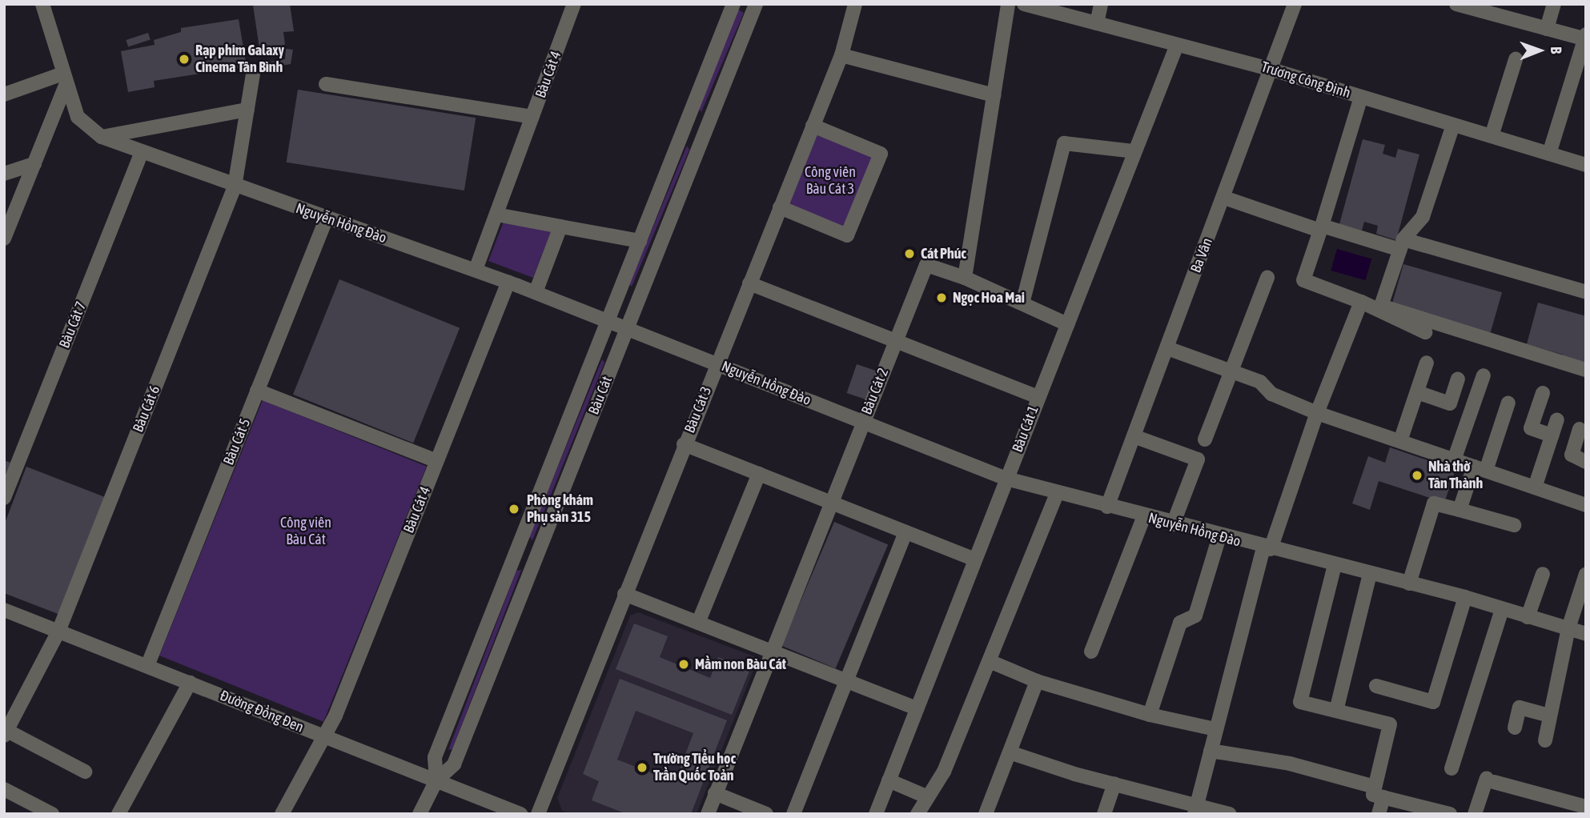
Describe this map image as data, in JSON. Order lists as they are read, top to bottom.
{
  "streets": {
    "street": [
      "Bàu Cát 4",
      "Trương Công Định",
      "Nguyễn Hồng Đào",
      "Ba Vân",
      "Bàu Cát 7",
      "Bàu Cát 2",
      "Bàu Cát",
      "Bàu Cát 6",
      "Bàu Cát 3",
      "Bàu Cát 1",
      "Bàu Cát 5",
      "Đường Đồng Đen"
    ]
  },
  "crossings": [
    ["Bàu Cát 4", "Nguyễn Hồng Đào"],
    ["Bàu Cát 4", "Đường Đồng Đen"],
    ["Trương Công Định", "Ba Vân"],
    ["Trương Công Định", "Bàu Cát 1"],
    ["Nguyễn Hồng Đào", "Ba Vân"],
    ["Nguyễn Hồng Đào", "Bàu Cát 7"],
    ["Nguyễn Hồng Đào", "Bàu Cát 2"],
    ["Nguyễn Hồng Đào", "Bàu Cát"],
    ["Nguyễn Hồng Đào", "Bàu Cát 6"],
    ["Nguyễn Hồng Đào", "Bàu Cát 3"],
    ["Nguyễn Hồng Đào", "Bàu Cát 1"],
    ["Nguyễn Hồng Đào", "Bàu Cát 5"],
    ["Bàu Cát", "Đường Đồng Đen"],
    ["Bàu Cát 6", "Đường Đồng Đen"],
    ["Bàu Cát 5", "Đường Đồng Đen"]
  ],
  "parks": ["Công viên Bàu Cát 3", "Công viên Bàu Cát"],
  "places": [
    "Rạp phim Galaxy Cinema Tân Bình",
    "Cát Phúc",
    "Ngọc Hoa Mai",
    "Nhà thờ Tân Thành",
    "Phòng khám Phụ sản 315",
    "Mầm non Bàu Cát",
    "Trường Tiểu học Trần Quốc Toản"
  ],
  "north": "right"
}
